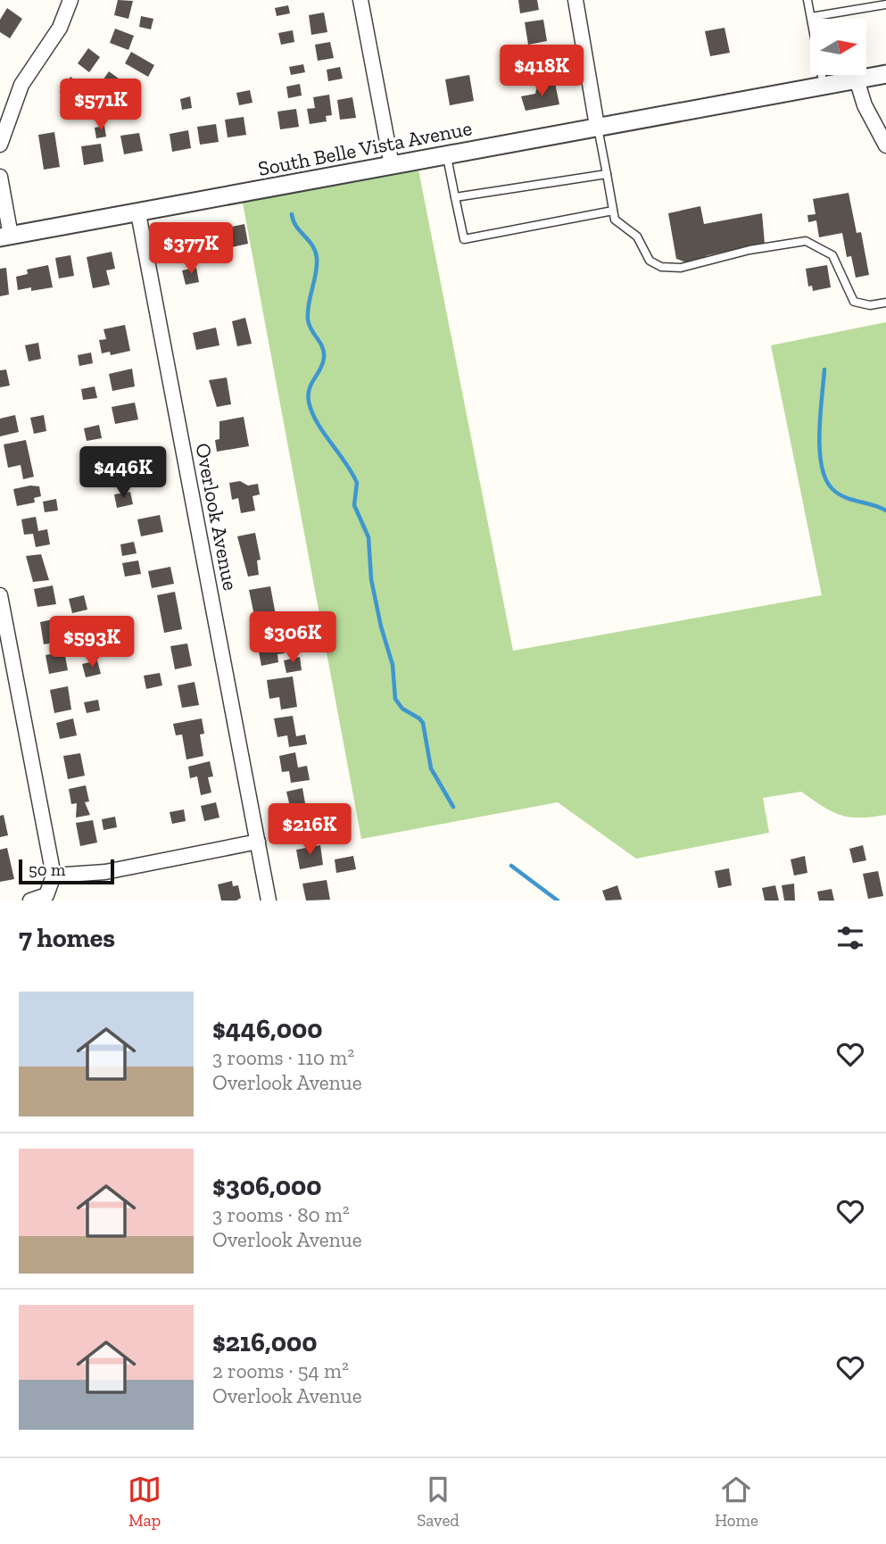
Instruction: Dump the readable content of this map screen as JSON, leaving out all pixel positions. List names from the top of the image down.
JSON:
{
  "streets": {
    "street": ["South Belle Vista Avenue", "Overlook Avenue"]
  },
  "crossings": [
    ["South Belle Vista Avenue", "Overlook Avenue"]
  ],
  "scale_bar": "50 m",
  "north": "right",
  "page": {
    "price": [
      "$418K",
      "$571K",
      "$377K",
      "$446K",
      "$306K",
      "$593K",
      "$216K"
    ],
    "scale": "50 m",
    "heading": "7 homes",
    "list": [
      {
        "name": "$446,000",
        "note": "3 rooms · 110 m² · Overlook Avenue"
      },
      {
        "name": "$306,000",
        "note": "3 rooms · 80 m² · Overlook Avenue"
      },
      {
        "name": "$216,000",
        "note": "2 rooms · 54 m² · Overlook Avenue"
      }
    ],
    "tabs": ["Map", "Saved", "Home"]
  }
}
